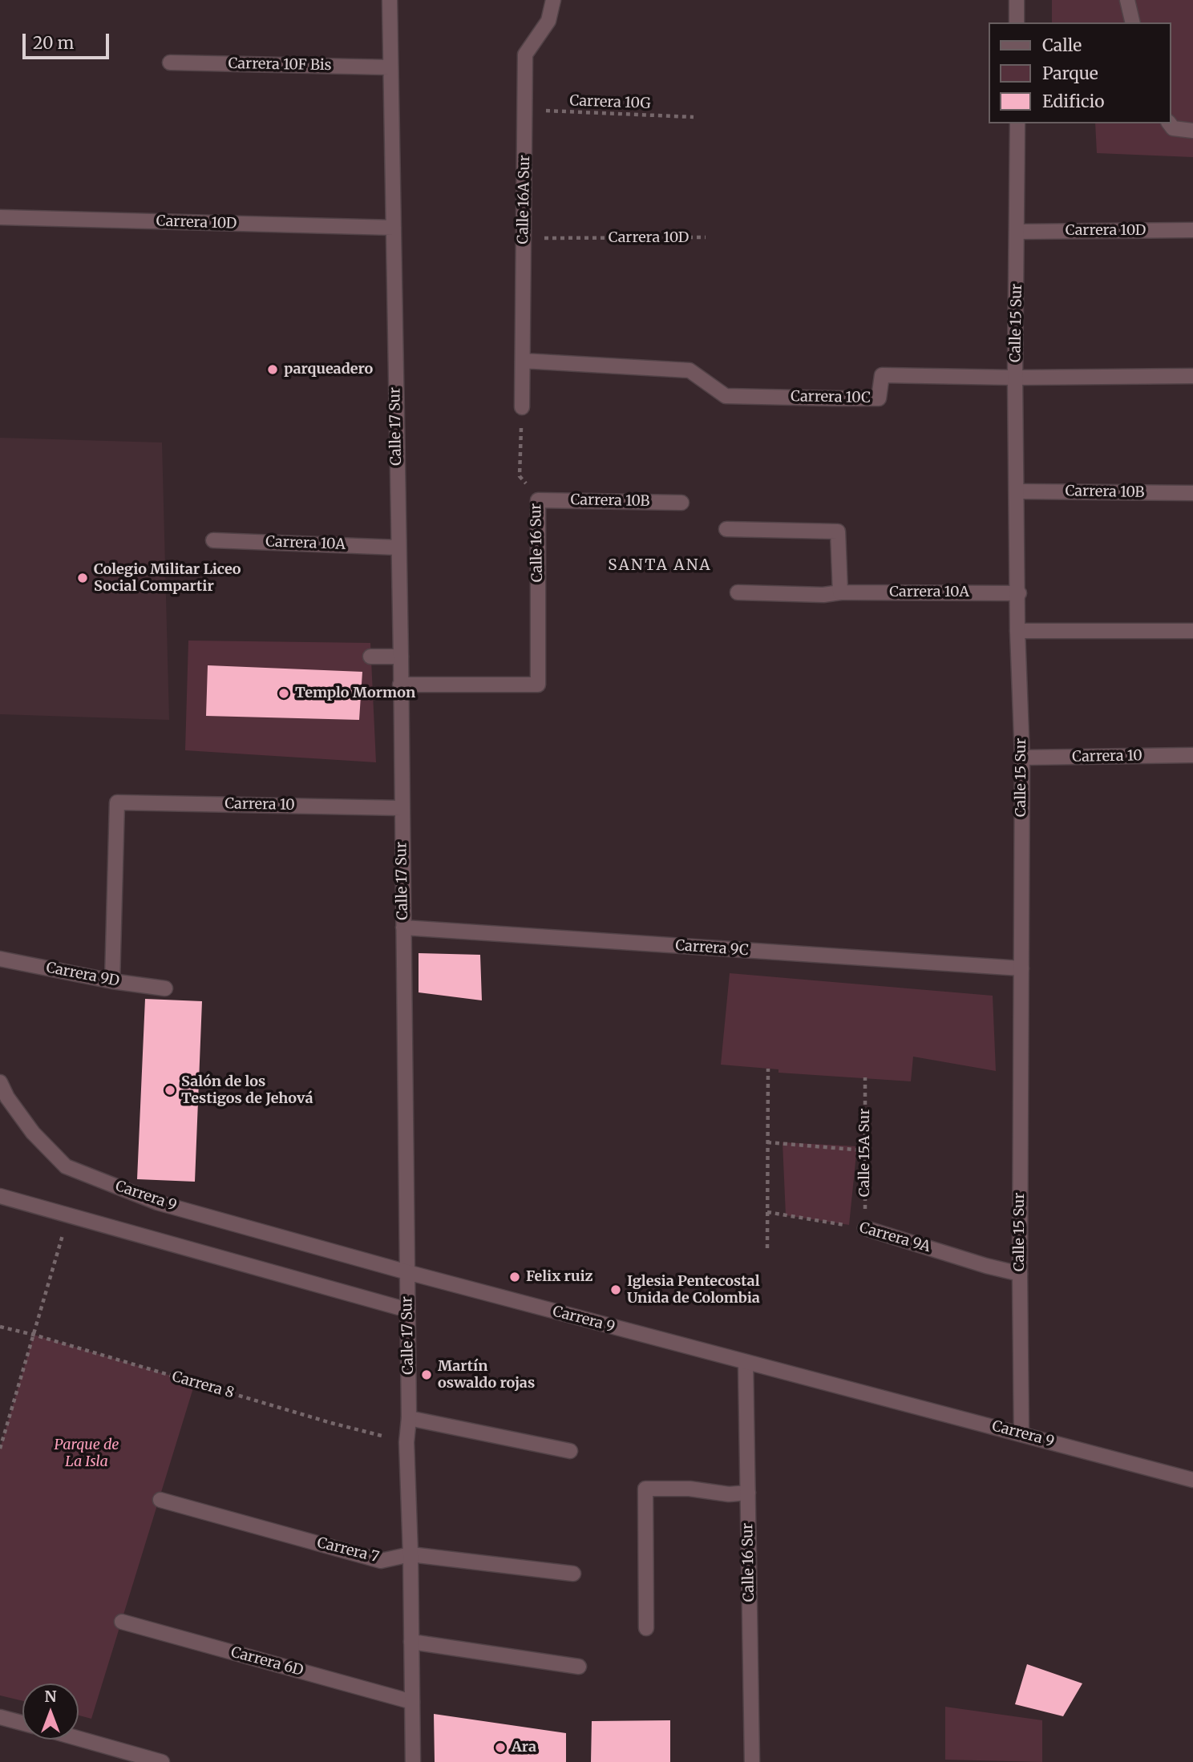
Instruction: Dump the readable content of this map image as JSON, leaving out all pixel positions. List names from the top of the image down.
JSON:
{
  "streets": {
    "street": [
      "Carrera 10F Bis",
      "Calle 16A Sur",
      "Carrera 10D",
      "Calle 15 Sur",
      "Carrera 10C",
      "Calle 17 Sur",
      "Carrera 10B",
      "Calle 16 Sur",
      "Carrera 10A",
      "Carrera 10",
      "Carrera 9C",
      "Carrera 9D",
      "Carrera 9",
      "Carrera 9A",
      "Carrera 7",
      "Carrera 6D"
    ],
    "path": ["Carrera 10G", "Calle 15A Sur", "Carrera 8"]
  },
  "crossings": [
    ["Carrera 10F Bis", "Calle 17 Sur"],
    ["Carrera 10G", "Calle 16A Sur"],
    ["Calle 16A Sur", "Carrera 10D"],
    ["Calle 16A Sur", "Carrera 10C"],
    ["Calle 16A Sur", "Calle 16 Sur"],
    ["Carrera 10D", "Calle 15 Sur"],
    ["Carrera 10D", "Calle 17 Sur"],
    ["Calle 15 Sur", "Carrera 10C"],
    ["Calle 15 Sur", "Carrera 10B"],
    ["Calle 15 Sur", "Carrera 10A"],
    ["Calle 15 Sur", "Carrera 10"],
    ["Calle 15 Sur", "Carrera 9C"],
    ["Calle 15 Sur", "Carrera 9"],
    ["Calle 15 Sur", "Carrera 9A"],
    ["Calle 17 Sur", "Calle 16 Sur"],
    ["Calle 17 Sur", "Carrera 10A"],
    ["Calle 17 Sur", "Carrera 10"],
    ["Calle 17 Sur", "Carrera 9C"],
    ["Calle 17 Sur", "Carrera 9"],
    ["Calle 17 Sur", "Carrera 8"],
    ["Calle 17 Sur", "Carrera 7"],
    ["Calle 17 Sur", "Carrera 6D"],
    ["Carrera 10B", "Calle 16 Sur"],
    ["Calle 16 Sur", "Carrera 9"],
    ["Carrera 10", "Carrera 9D"],
    ["Calle 15A Sur", "Carrera 9A"]
  ],
  "districts": ["SANTA ANA"],
  "parks": ["Parque de La Isla"],
  "places": [
    "parqueadero",
    "Colegio Militar Liceo Social Compartir",
    "Templo Mormon",
    "Salón de los Testigos de Jehová",
    "Felix ruiz",
    "Iglesia Pentecostal Unida de Colombia",
    "Martín oswaldo rojas",
    "Ara"
  ],
  "legend": ["Calle", "Parque", "Edificio"],
  "scale_bar": "20 m",
  "north": "top"
}
